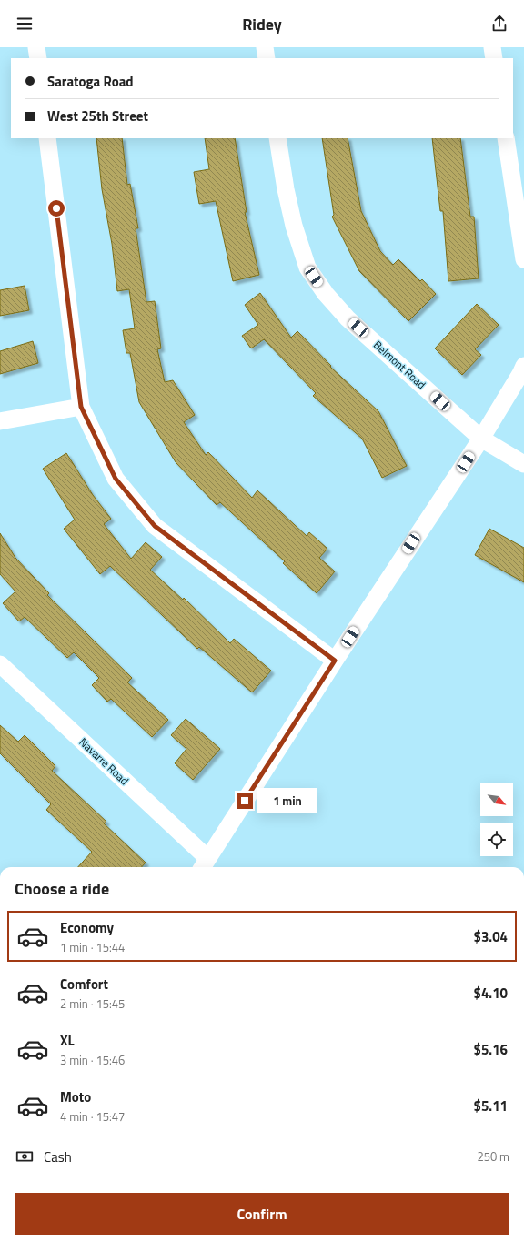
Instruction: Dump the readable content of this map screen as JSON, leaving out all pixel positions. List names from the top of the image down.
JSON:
{
  "streets": {
    "street": ["Belmont Road", "Navarre Road"]
  },
  "north": "bottom right",
  "page": {
    "header": "Ridey",
    "banner": ["Saratoga Road", "West 25th Street"],
    "bubble": "1 min",
    "heading": "Choose a ride",
    "list": [
      {
        "name": "Economy",
        "note": "1 min · 15:44",
        "value": "$3.04"
      },
      {
        "name": "Comfort",
        "note": "2 min · 15:45",
        "value": "$4.10"
      },
      {
        "name": "XL",
        "note": "3 min · 15:46",
        "value": "$5.16"
      },
      {
        "name": "Moto",
        "note": "4 min · 15:47",
        "value": "$5.11"
      }
    ],
    "pay": ["Cash", "250 m"],
    "buttons": "Confirm"
  }
}
